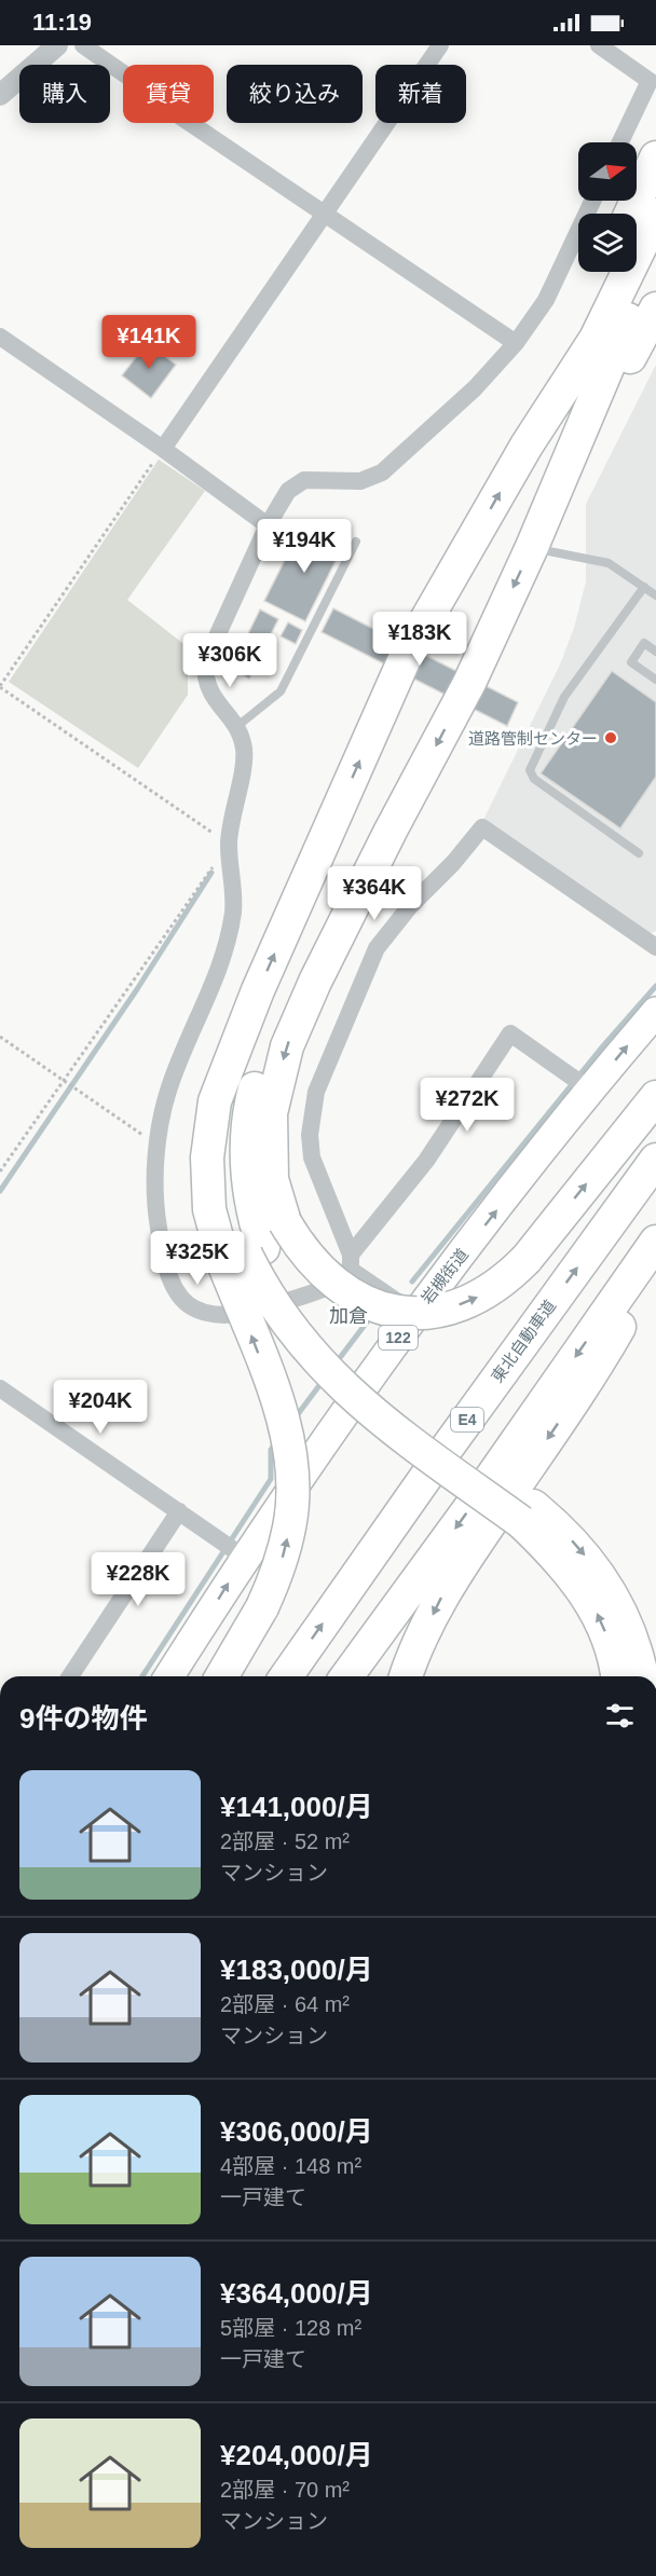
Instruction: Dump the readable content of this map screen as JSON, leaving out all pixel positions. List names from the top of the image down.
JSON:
{
  "streets": {
    "highway": [
      "岩槻街道",
      "122",
      "東北自動車道",
      "E4"
    ]
  },
  "districts": ["加倉"],
  "places": ["道路管制センター"],
  "north": "right",
  "page": {
    "status": "11:19",
    "chip": [
      "購入",
      "賃貸",
      "絞り込み",
      "新着"
    ],
    "price": [
      "¥141K",
      "¥194K",
      "¥183K",
      "¥306K",
      "¥364K",
      "¥272K",
      "¥325K",
      "¥204K",
      "¥228K"
    ],
    "heading": "9件の物件",
    "list": [
      {
        "name": "¥141,000/月",
        "note": "2部屋 · 52 m² · マンション"
      },
      {
        "name": "¥183,000/月",
        "note": "2部屋 · 64 m² · マンション"
      },
      {
        "name": "¥306,000/月",
        "note": "4部屋 · 148 m² · 一戸建て"
      },
      {
        "name": "¥364,000/月",
        "note": "5部屋 · 128 m² · 一戸建て"
      },
      {
        "name": "¥204,000/月",
        "note": "2部屋 · 70 m² · マンション"
      }
    ]
  }
}
